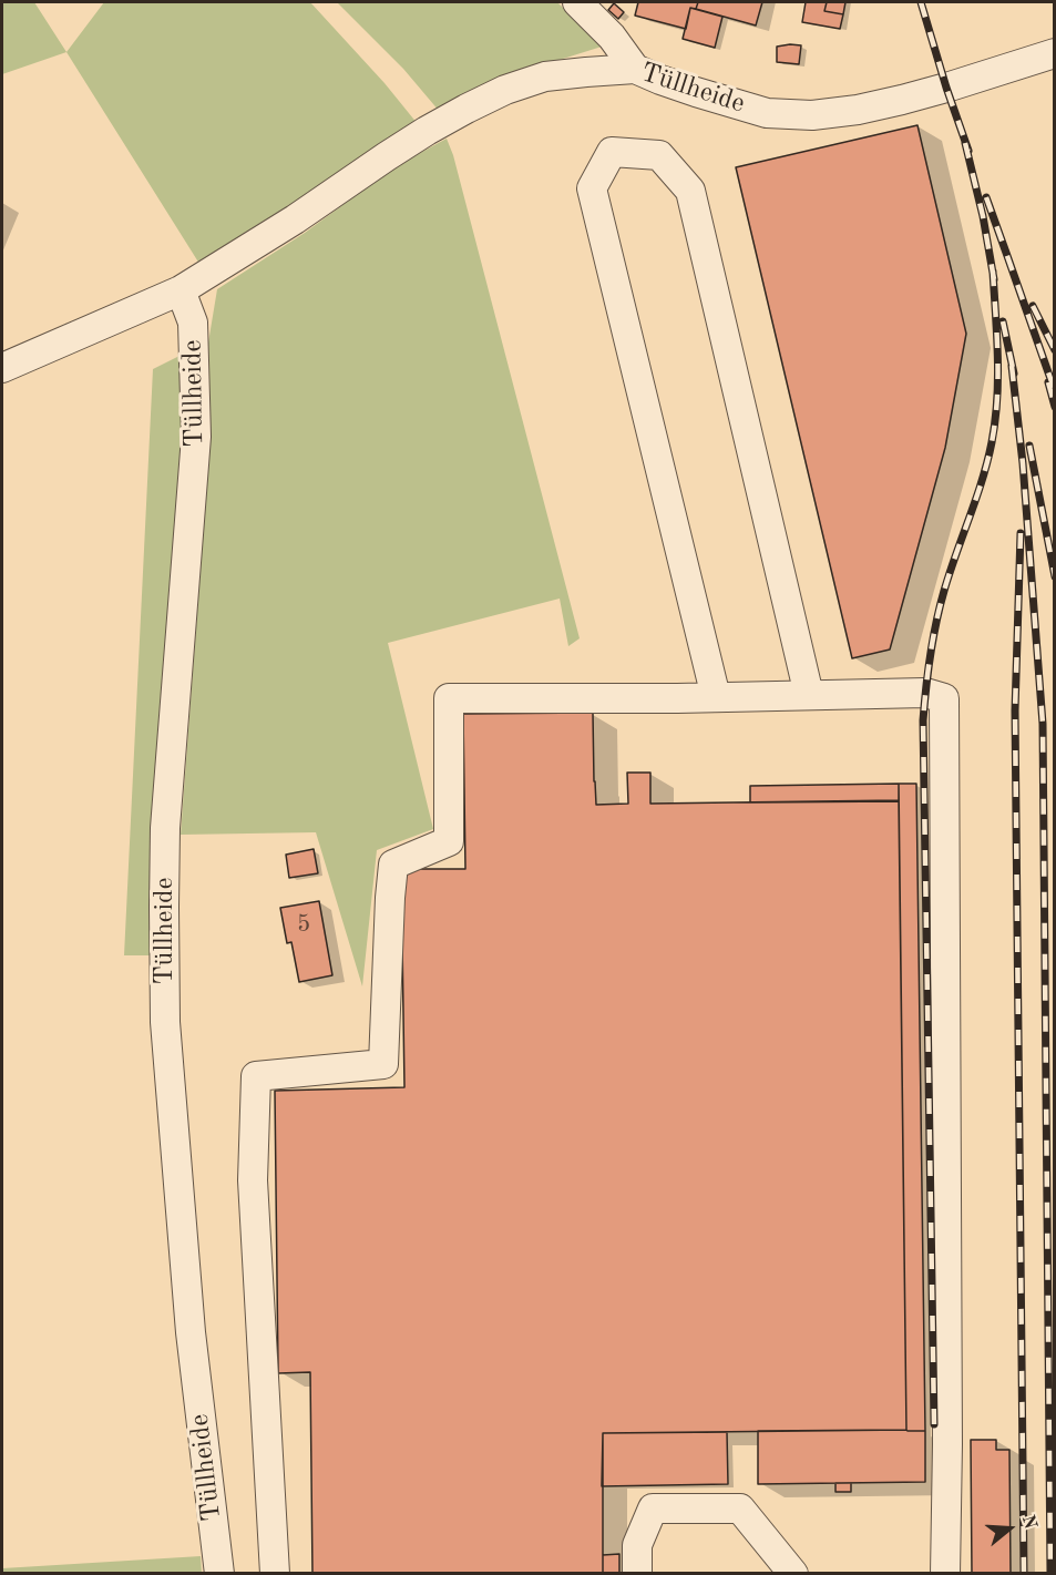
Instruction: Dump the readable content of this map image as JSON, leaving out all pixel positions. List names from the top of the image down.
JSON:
{
  "streets": {
    "street": ["Tüllheide"]
  },
  "house_numbers": ["5"],
  "north": "right"
}
